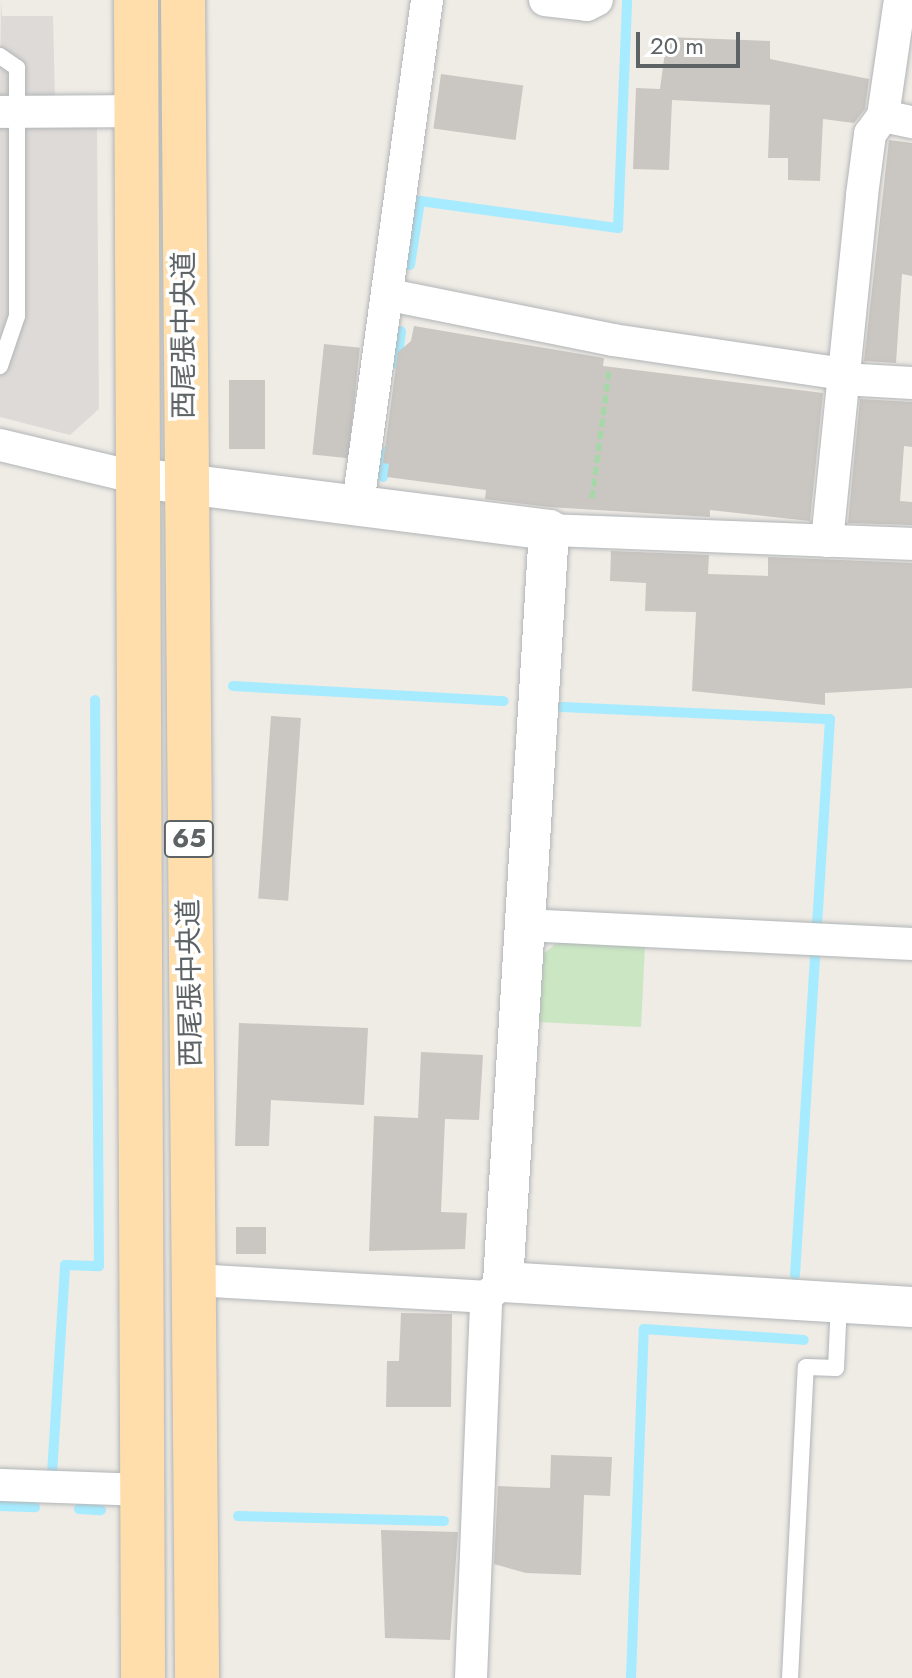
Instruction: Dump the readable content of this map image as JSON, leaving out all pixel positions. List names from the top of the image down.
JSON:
{
  "streets": {
    "main road": ["西尾張中央道", "65"]
  },
  "scale_bar": "20 m"
}
